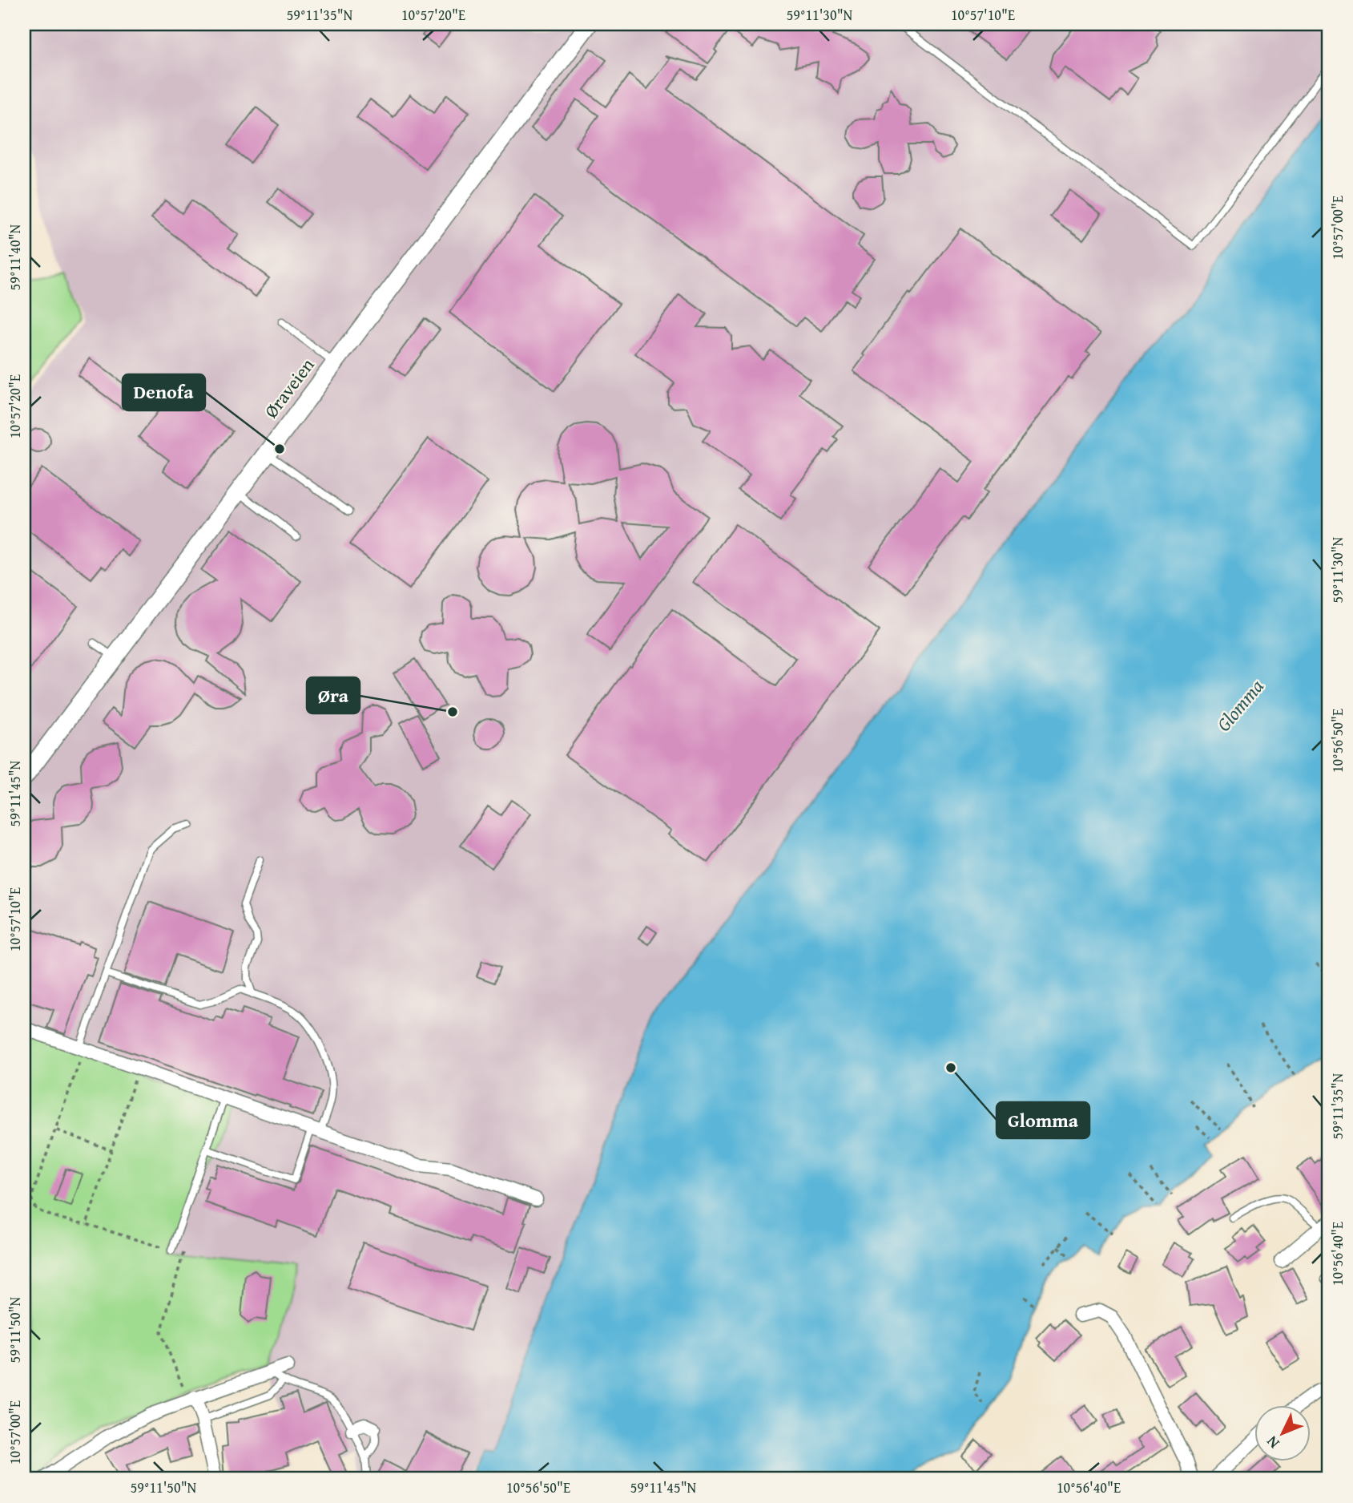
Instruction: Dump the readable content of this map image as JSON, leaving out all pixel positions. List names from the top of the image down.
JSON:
{
  "streets": {
    "street": ["Øraveien"]
  },
  "water": ["Glomma"],
  "places": ["Denofa", "Øra", "Glomma"],
  "north": "bottom left",
  "coordinates": [
    "59°11'35\"N",
    "10°57'20\"E",
    "59°11'30\"N",
    "10°57'10\"E",
    "10°57'00\"E",
    "59°11'40\"N",
    "10°56'50\"E",
    "59°11'45\"N",
    "10°56'40\"E",
    "59°11'50\"N"
  ]
}
